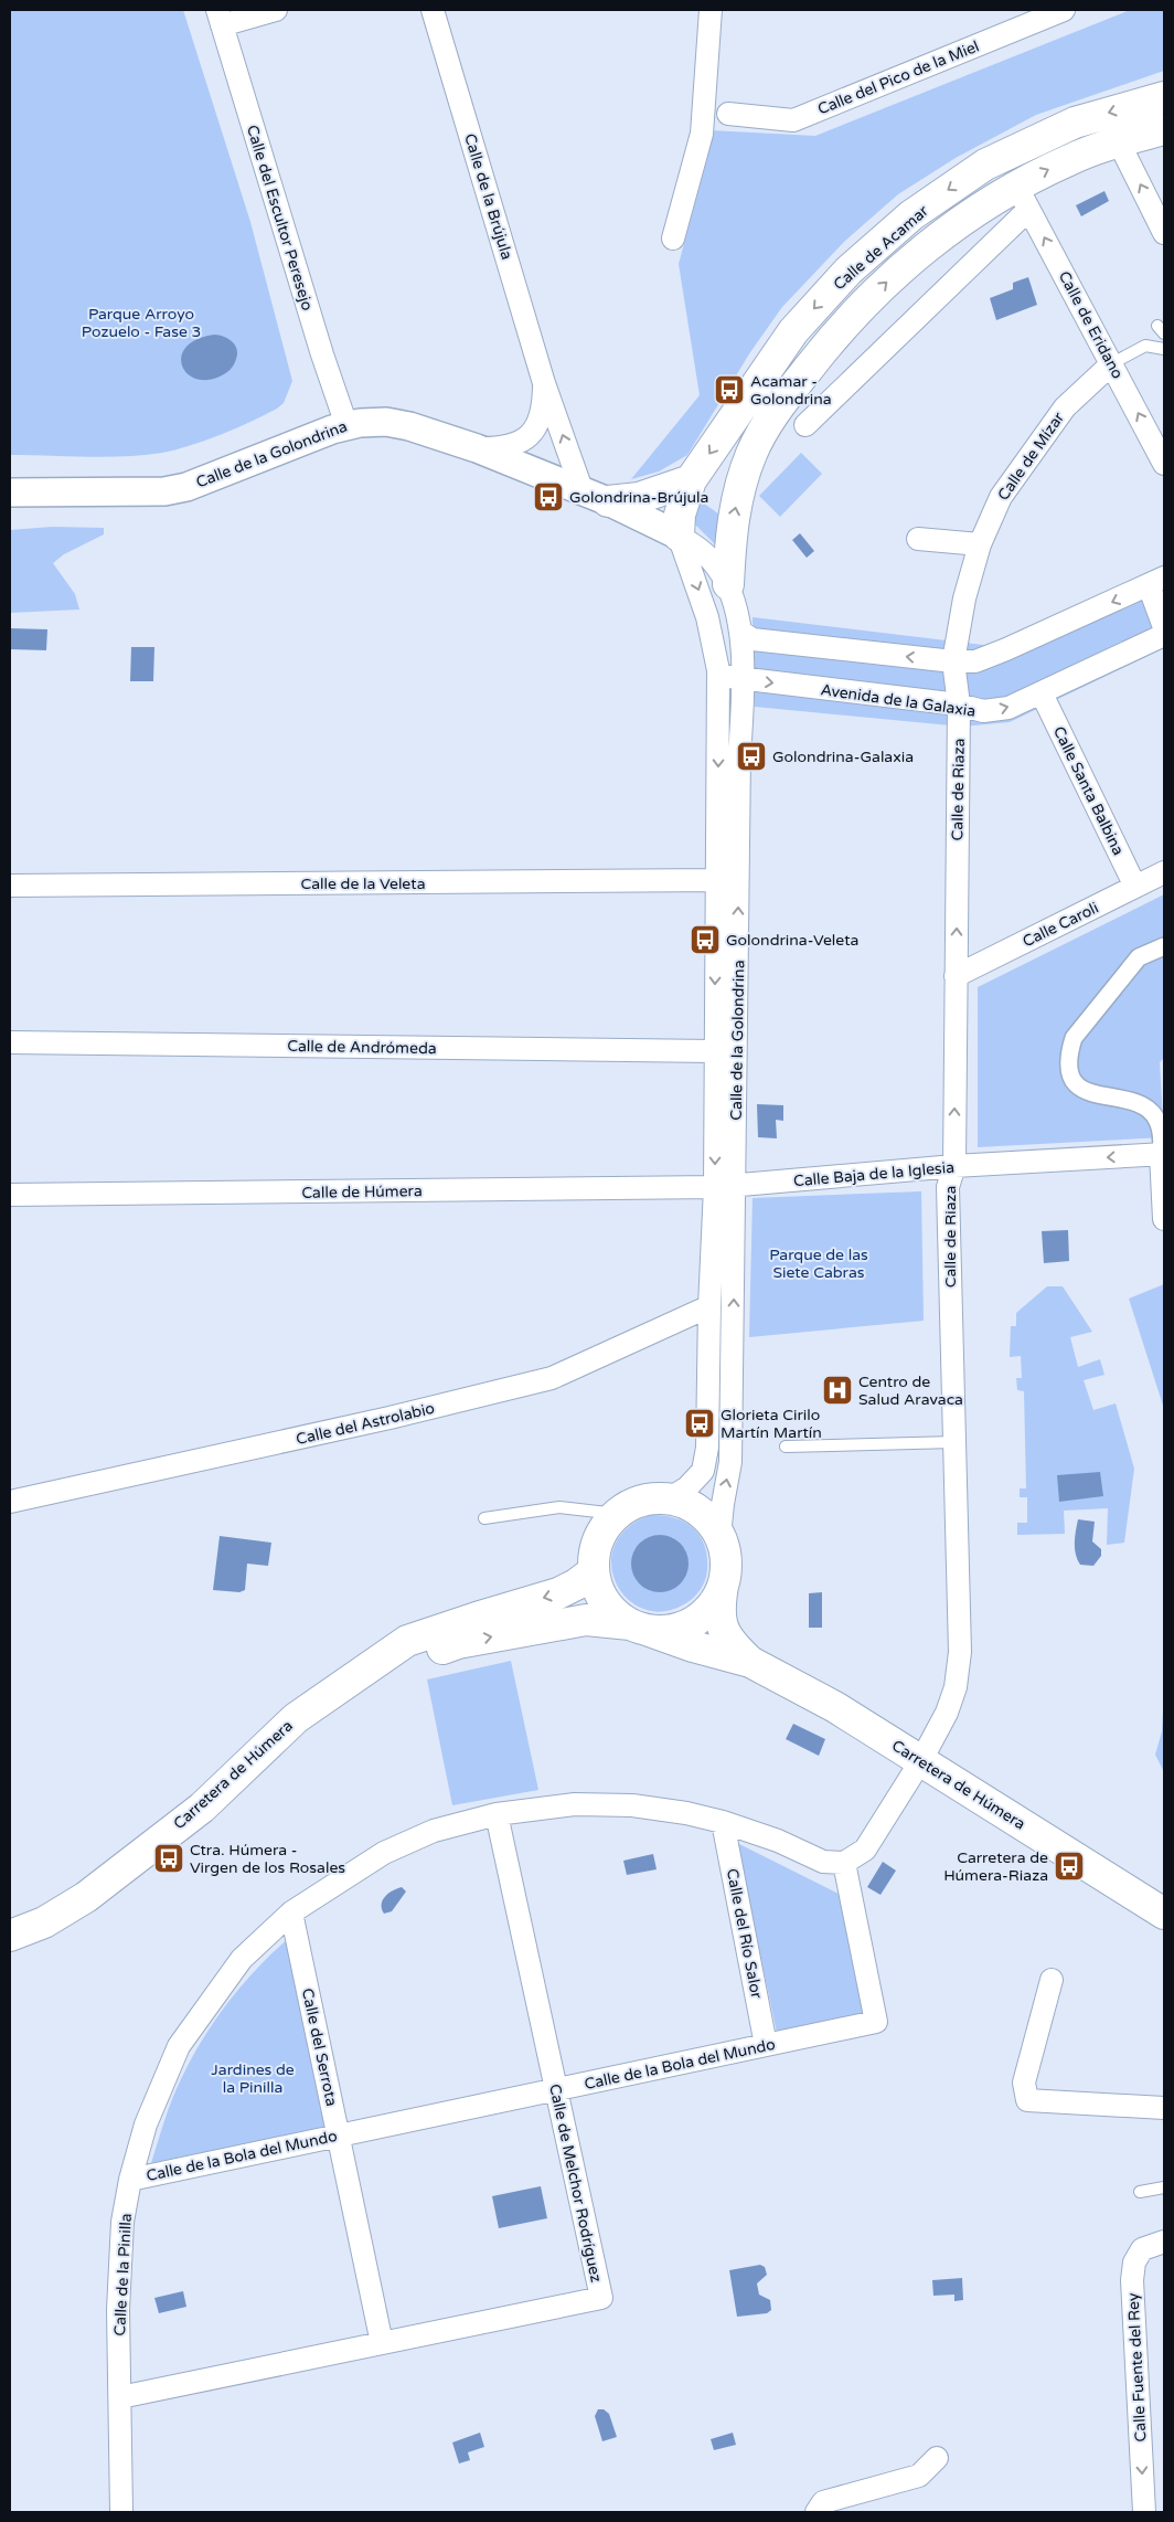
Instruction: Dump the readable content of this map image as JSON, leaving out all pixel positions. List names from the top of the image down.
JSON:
{
  "streets": {
    "main road": ["Calle de Acamar", "Carretera de Húmera"],
    "street": [
      "Calle del Pico de la Miel",
      "Calle de la Brújula",
      "Calle del Escultor Peresejo",
      "Calle de Eridano",
      "Calle de la Golondrina",
      "Calle de Mízar",
      "Avenida de la Galaxia",
      "Calle de Riaza",
      "Calle Santa Balbina",
      "Calle de la Veleta",
      "Calle Caroli",
      "Calle de Andrómeda",
      "Calle Baja de la Iglesia",
      "Calle de Húmera",
      "Calle del Astrolabio",
      "Calle del Río Salor",
      "Calle del Serrota",
      "Calle de la Bola del Mundo",
      "Calle de Melchor Rodríguez",
      "Calle de la Pinilla",
      "Calle Fuente del Rey"
    ]
  },
  "crossings": [
    ["Calle de la Brújula", "Calle de la Golondrina"],
    ["Calle del Escultor Peresejo", "Calle de la Golondrina"],
    ["Calle de Acamar", "Calle de Eridano"],
    ["Calle de Acamar", "Calle de la Golondrina"],
    ["Calle de Eridano", "Calle de Mízar"],
    ["Calle de la Golondrina", "Avenida de la Galaxia"],
    ["Calle de la Golondrina", "Calle de la Veleta"],
    ["Calle de la Golondrina", "Calle de Andrómeda"],
    ["Calle de la Golondrina", "Calle Baja de la Iglesia"],
    ["Calle de la Golondrina", "Calle de Húmera"],
    ["Calle de la Golondrina", "Calle del Astrolabio"],
    ["Calle de la Golondrina", "Carretera de Húmera"],
    ["Calle de Mízar", "Calle de Riaza"],
    ["Avenida de la Galaxia", "Calle de Riaza"],
    ["Avenida de la Galaxia", "Calle Santa Balbina"],
    ["Calle de Riaza", "Calle Caroli"],
    ["Calle de Riaza", "Calle Baja de la Iglesia"],
    ["Calle de Riaza", "Carretera de Húmera"],
    ["Calle Santa Balbina", "Calle Caroli"],
    ["Calle Baja de la Iglesia", "Calle de Húmera"],
    ["Calle del Río Salor", "Calle de la Bola del Mundo"],
    ["Calle del Río Salor", "Calle de la Pinilla"],
    ["Calle del Serrota", "Calle de la Bola del Mundo"],
    ["Calle del Serrota", "Calle de Melchor Rodríguez"],
    ["Calle del Serrota", "Calle de la Pinilla"],
    ["Calle de la Bola del Mundo", "Calle de Melchor Rodríguez"],
    ["Calle de la Bola del Mundo", "Calle de la Pinilla"],
    ["Calle de Melchor Rodríguez", "Calle de la Pinilla"]
  ],
  "one_way": ["Calle de Riaza", "Calle Baja de la Iglesia", "Calle Fuente del Rey"],
  "parks": ["Parque Arroyo Pozuelo - Fase 3", "Parque de las Siete Cabras", "Jardines de la Pinilla"],
  "places": {
    "bus stop": [
      "Acamar - Golondrina",
      "Golondrina-Brújula",
      "Golondrina-Galaxia",
      "Golondrina-Veleta",
      "Glorieta Cirilo Martín Martín",
      "Ctra. Húmera - Virgen de los Rosales",
      "Carretera de Húmera-Riaza"
    ],
    "hospital": ["Centro de Salud Aravaca"]
  }
}
